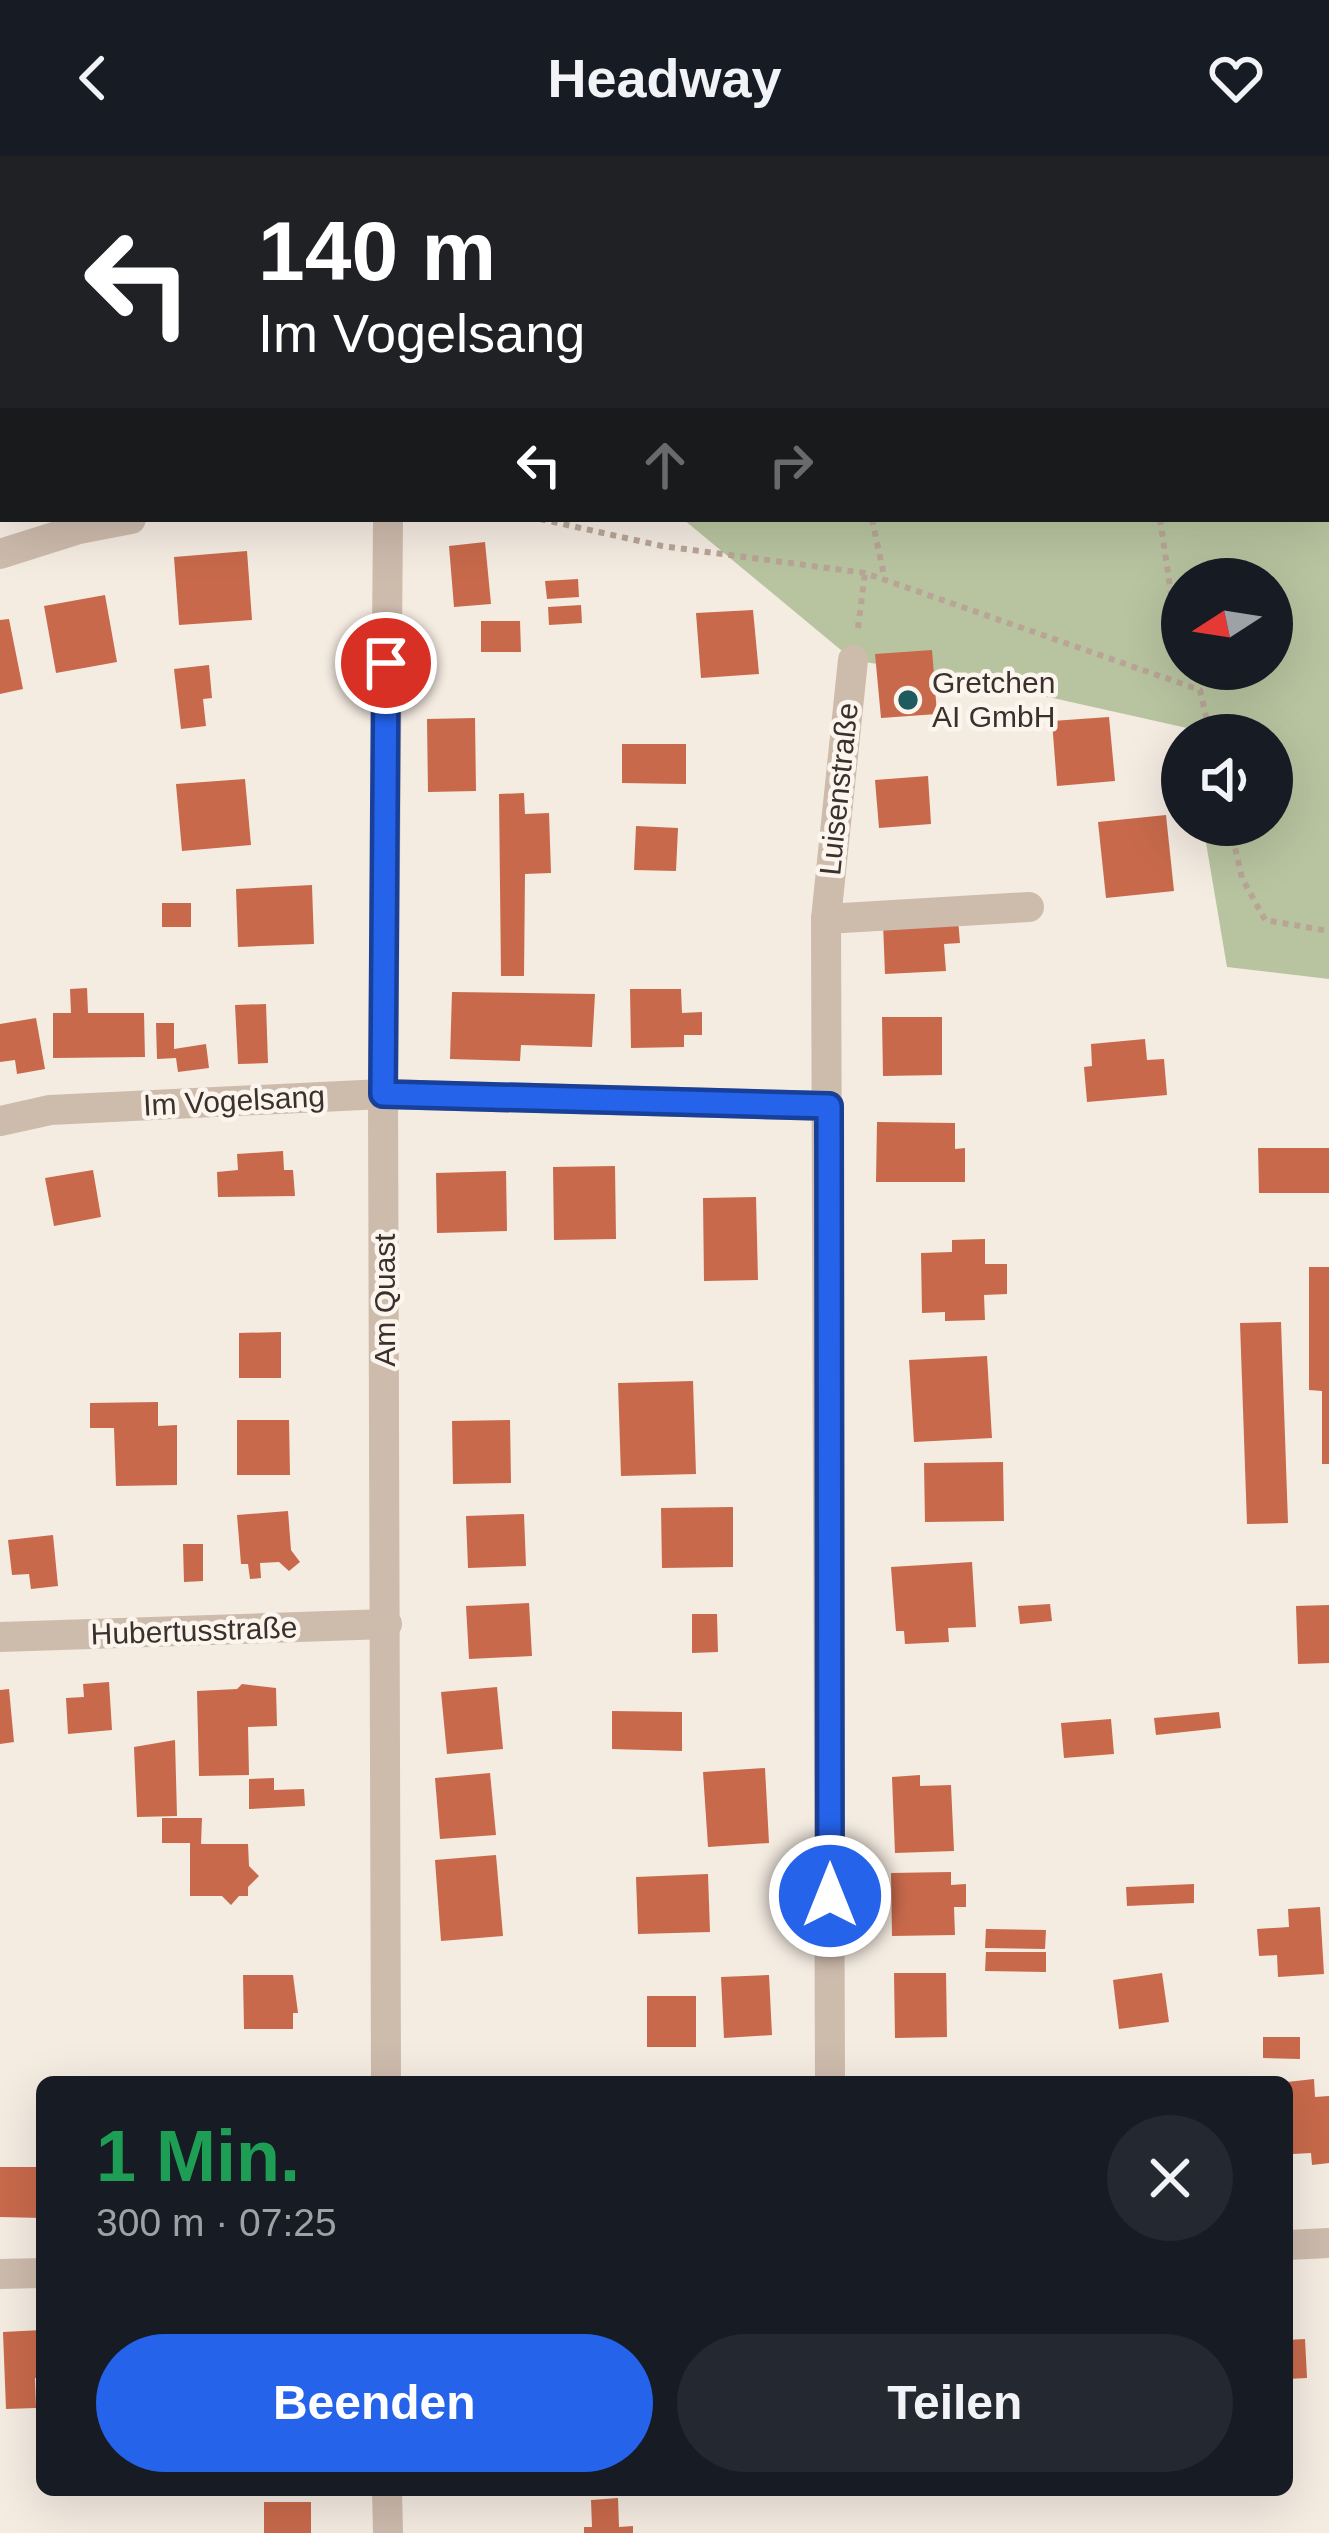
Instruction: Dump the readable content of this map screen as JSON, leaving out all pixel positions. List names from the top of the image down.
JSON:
{
  "streets": {
    "street": [
      "Luisenstraße",
      "Im Vogelsang",
      "Am Quast",
      "Hubertusstraße"
    ]
  },
  "crossings": [
    ["Luisenstraße", "Im Vogelsang"],
    ["Im Vogelsang", "Am Quast"],
    ["Am Quast", "Hubertusstraße"]
  ],
  "places": ["Gretchen AI GmbH"],
  "north": "left",
  "page": {
    "header": "Headway",
    "turn": ["140 m", "Im Vogelsang"],
    "heading": ["1 Min.", "300 m · 07:25"],
    "buttons": ["Beenden", "Teilen"]
  }
}
